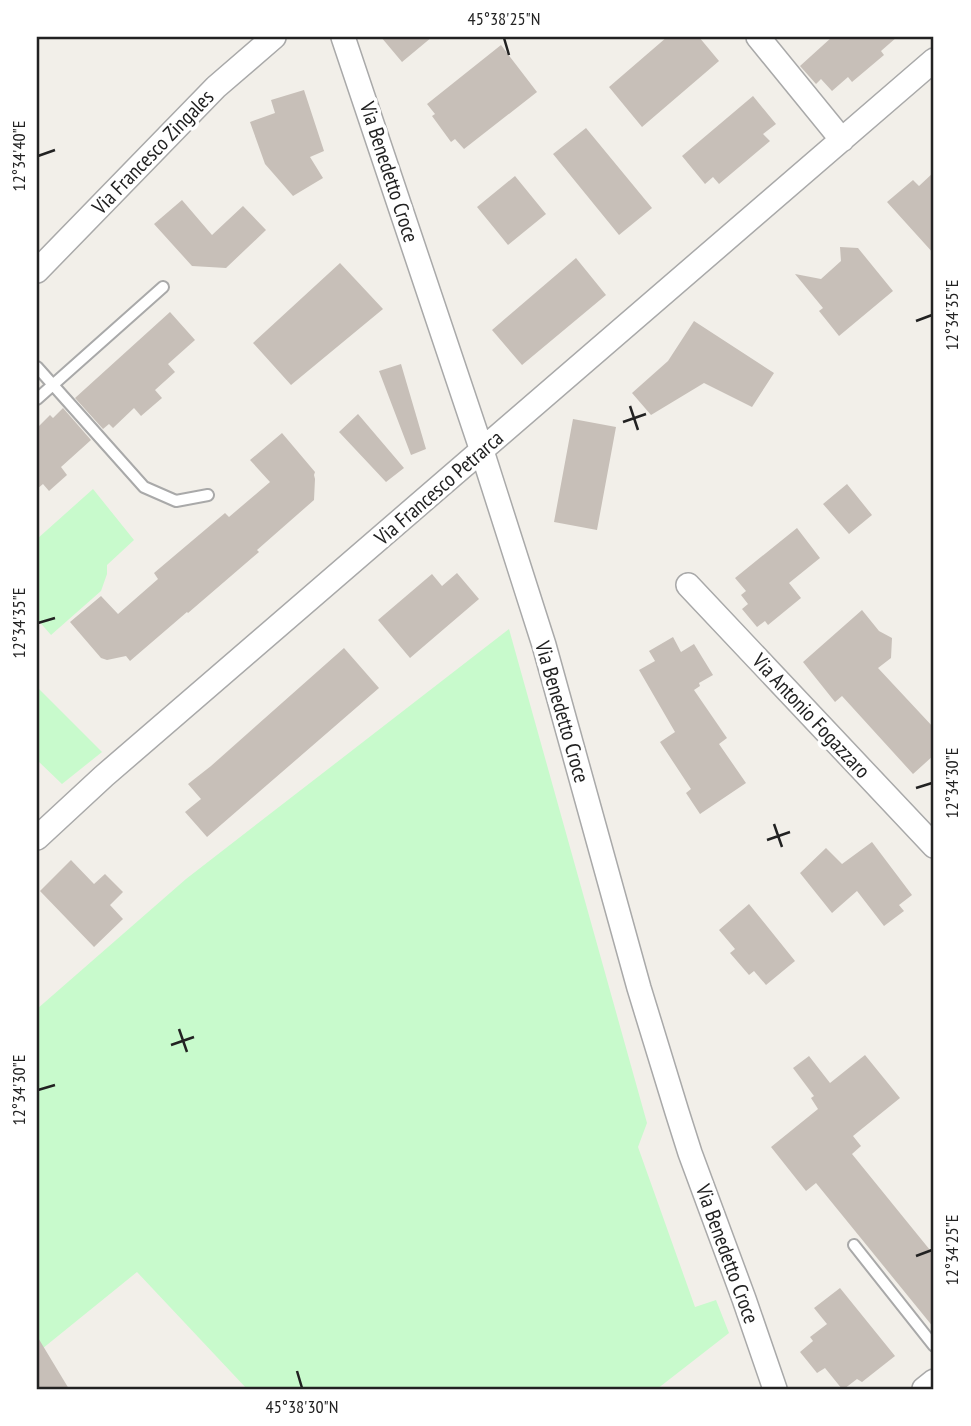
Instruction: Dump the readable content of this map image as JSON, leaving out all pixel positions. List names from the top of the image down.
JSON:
{
  "streets": {
    "street": [
      "Via Francesco Zingales",
      "Via Benedetto Croce",
      "Via Francesco Petrarca",
      "Via Antonio Fogazzaro"
    ]
  },
  "crossings": [
    ["Via Benedetto Croce", "Via Francesco Petrarca"]
  ],
  "coordinates": [
    "45°38'25\"N",
    "12°34'40\"E",
    "12°34'35\"E",
    "12°34'30\"E",
    "12°34'25\"E",
    "45°38'30\"N"
  ]
}
